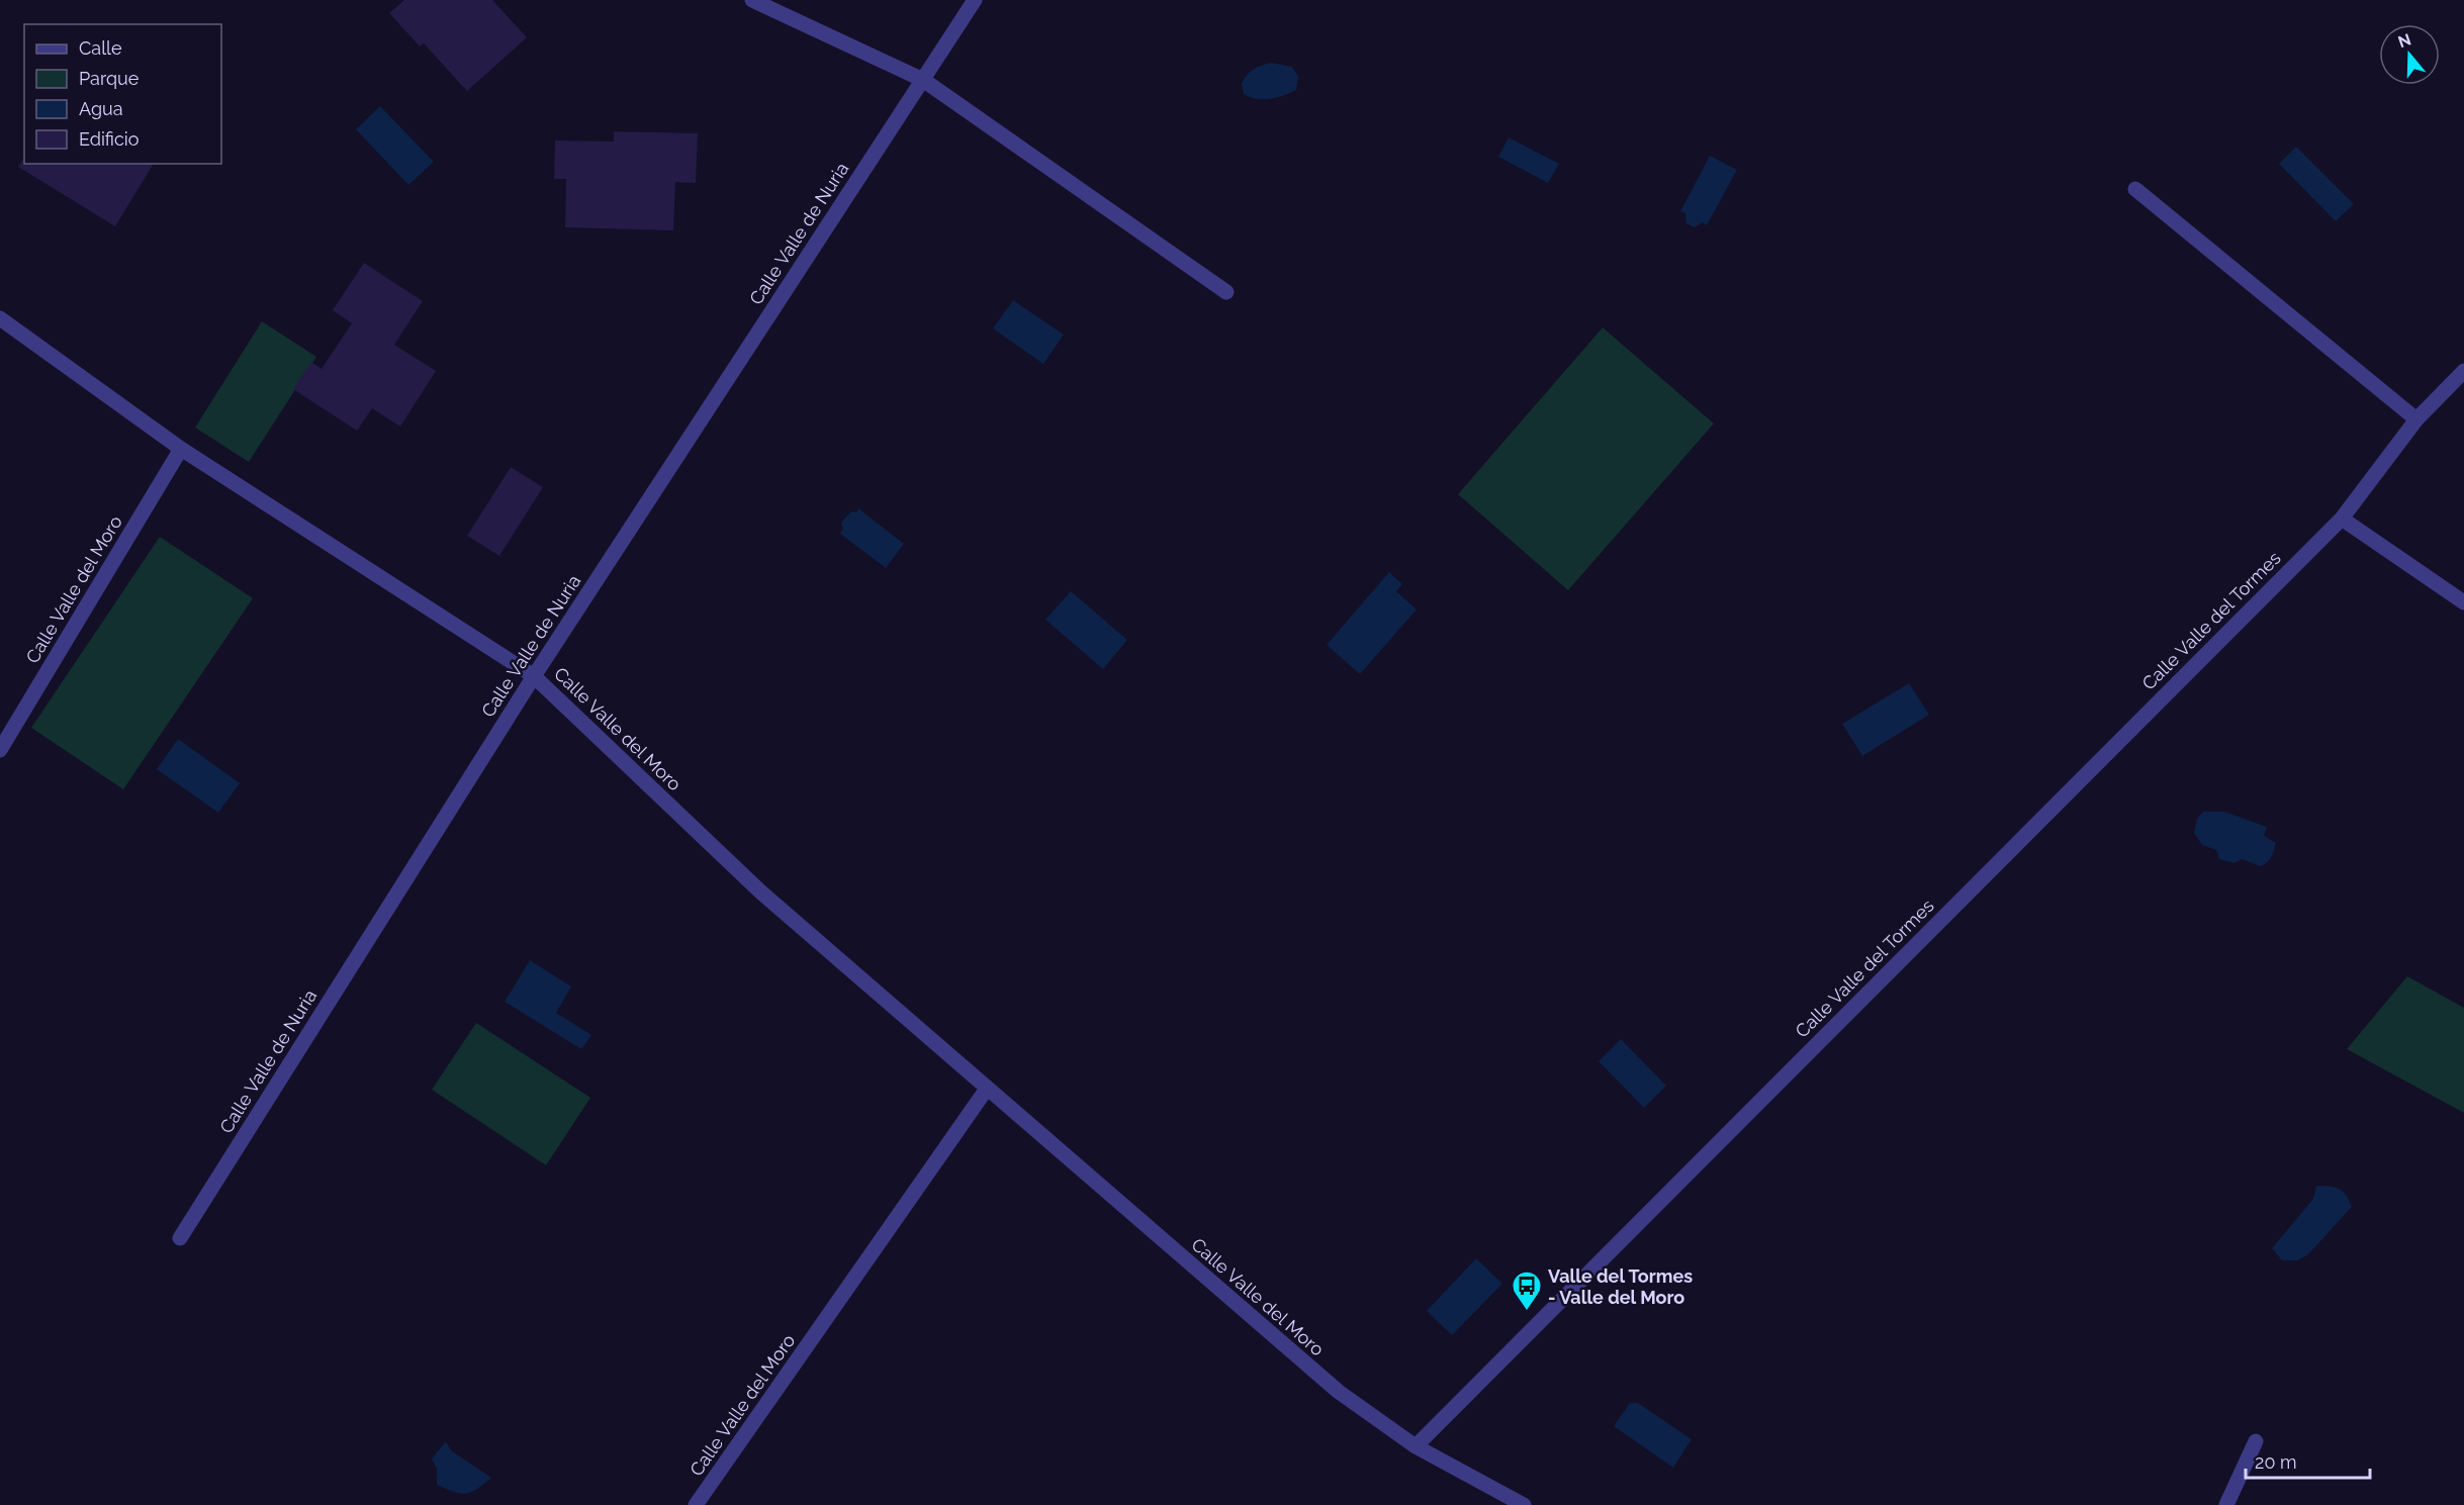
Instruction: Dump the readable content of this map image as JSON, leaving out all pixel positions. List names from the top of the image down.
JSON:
{
  "streets": {
    "street": ["Calle Valle de Nuria", "Calle Valle del Moro", "Calle Valle del Tormes"]
  },
  "crossings": [
    ["Calle Valle de Nuria", "Calle Valle del Moro"],
    ["Calle Valle del Moro", "Calle Valle del Tormes"]
  ],
  "places": {
    "bus stop": ["Valle del Tormes - Valle del Moro"]
  },
  "legend": [
    "Calle",
    "Parque",
    "Agua",
    "Edificio"
  ],
  "scale_bar": "20 m",
  "north": "top"
}
